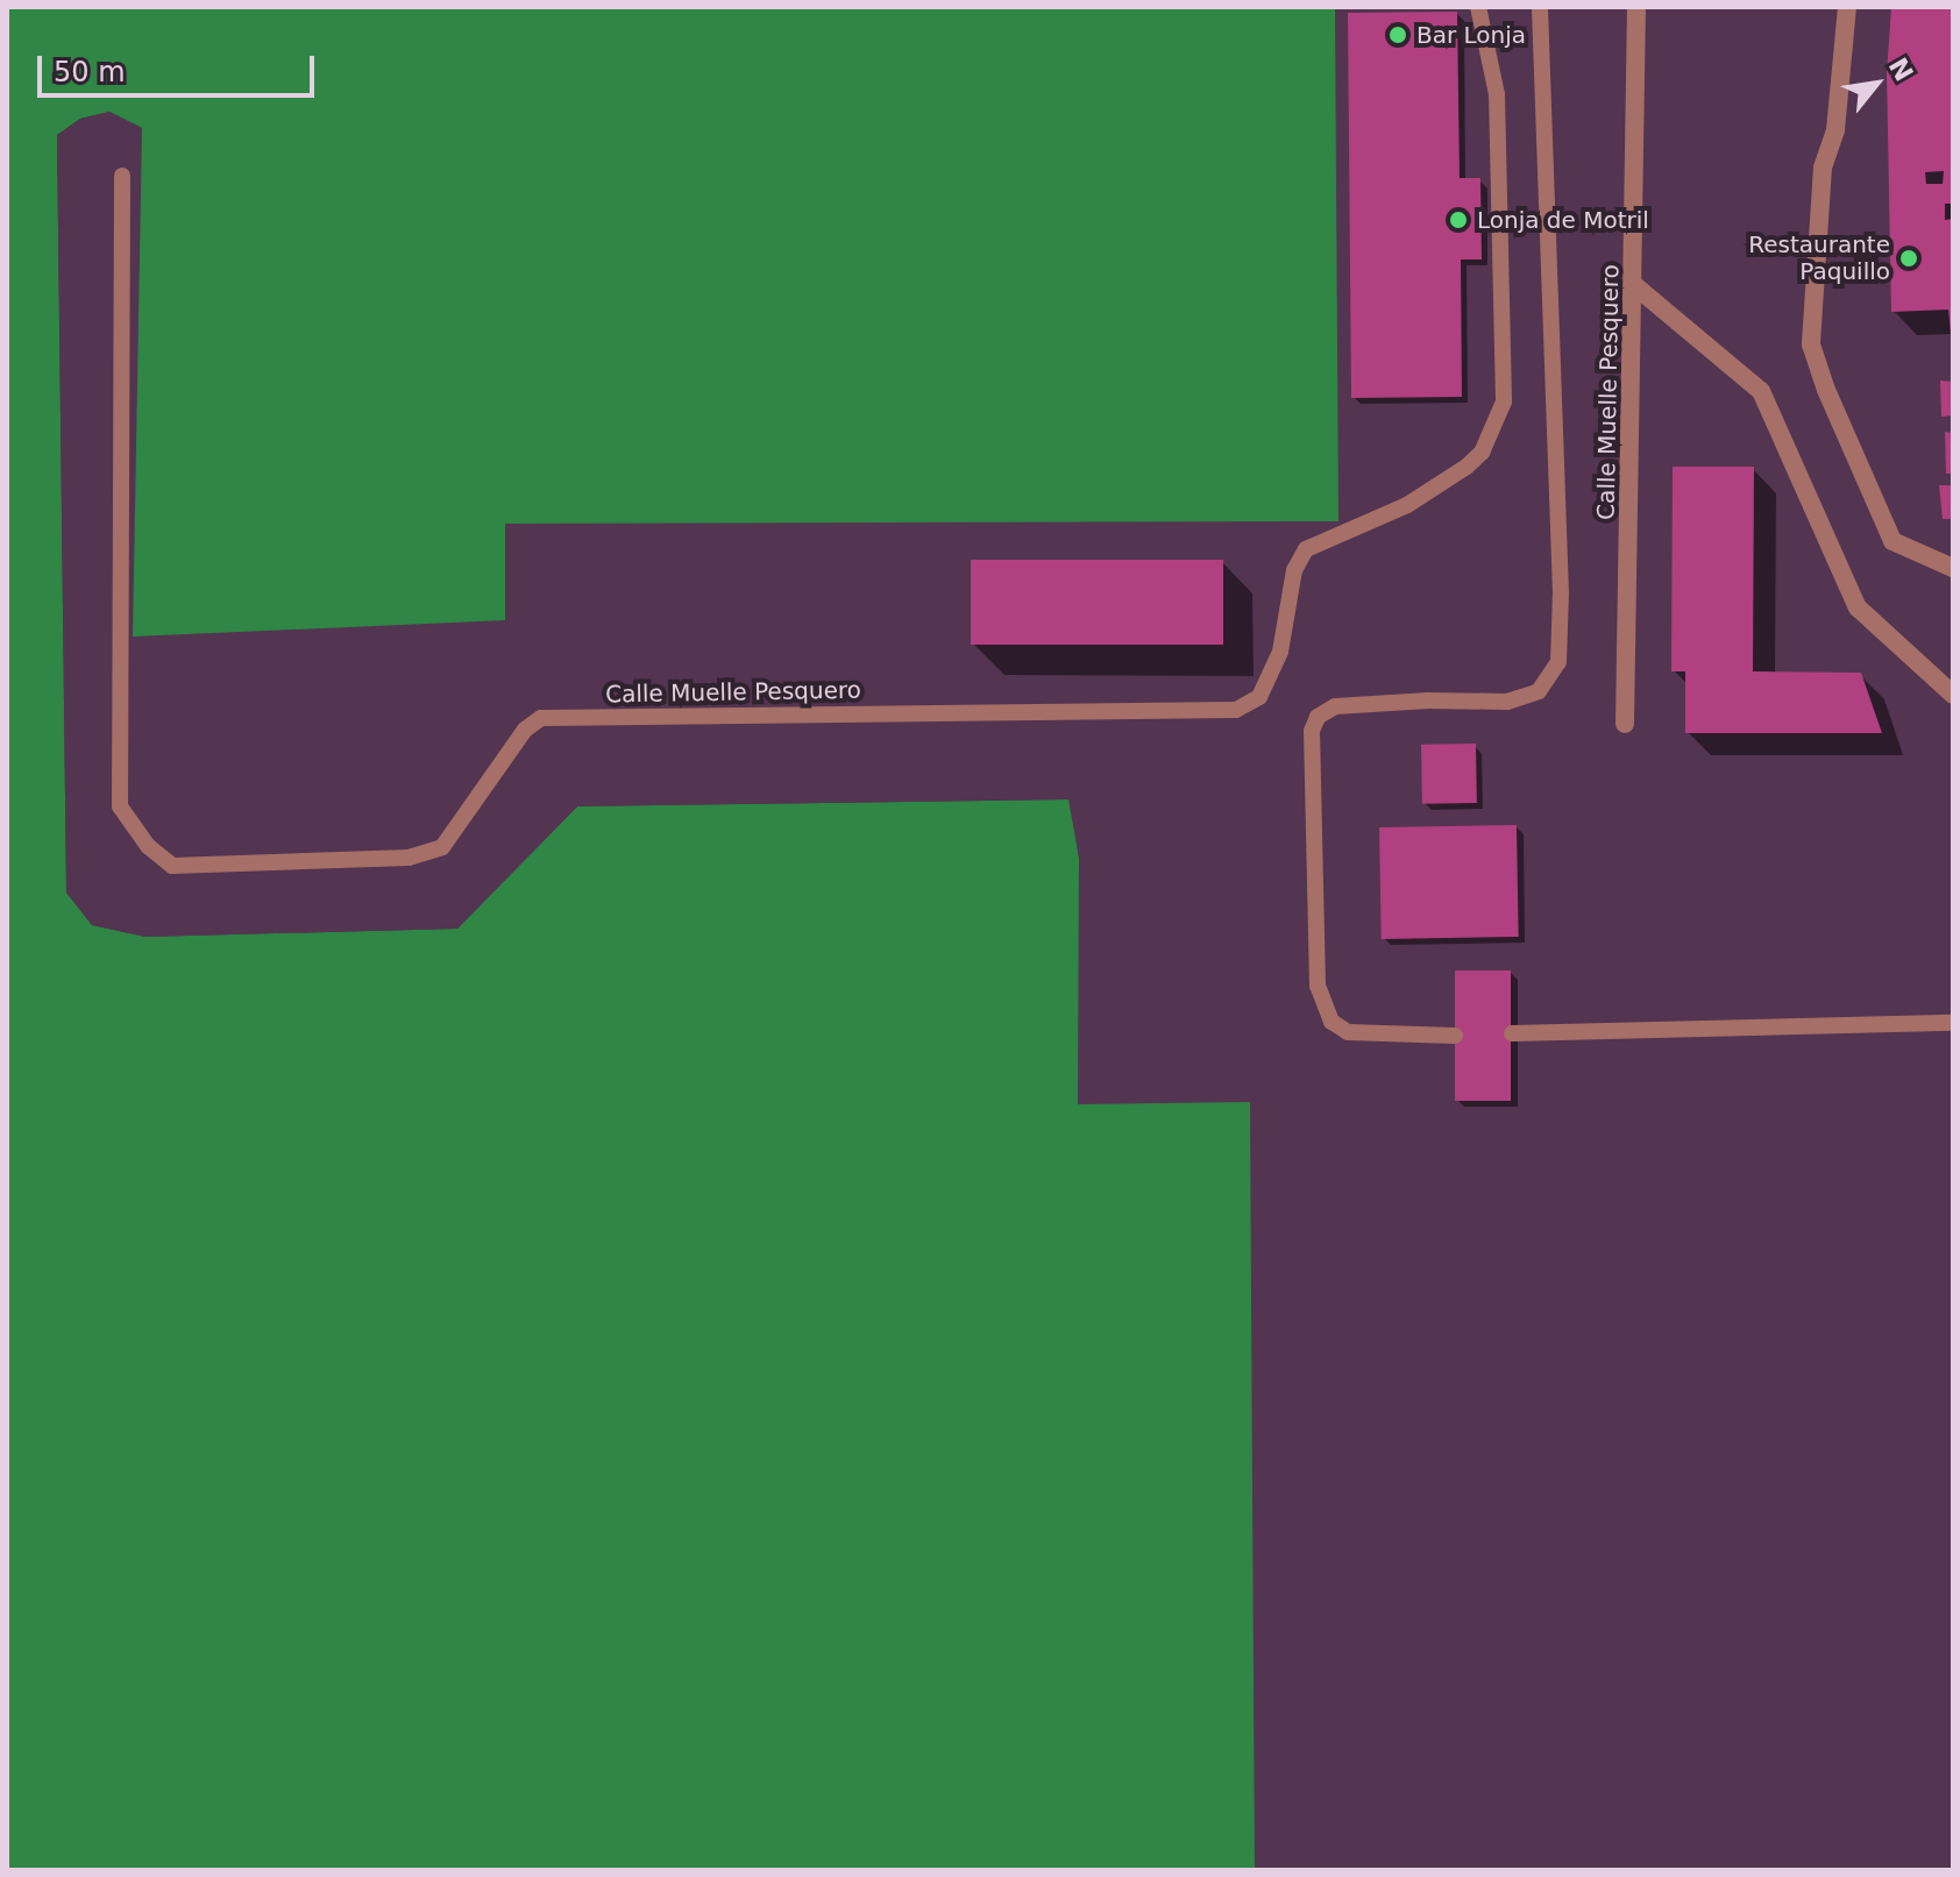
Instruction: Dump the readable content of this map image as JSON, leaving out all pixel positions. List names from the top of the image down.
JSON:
{
  "streets": {
    "street": ["Calle Muelle Pesquero"]
  },
  "places": ["Bar Lonja", "Lonja de Motril", "Restaurante Paquillo"],
  "scale_bar": "50 m",
  "north": "top right"
}
